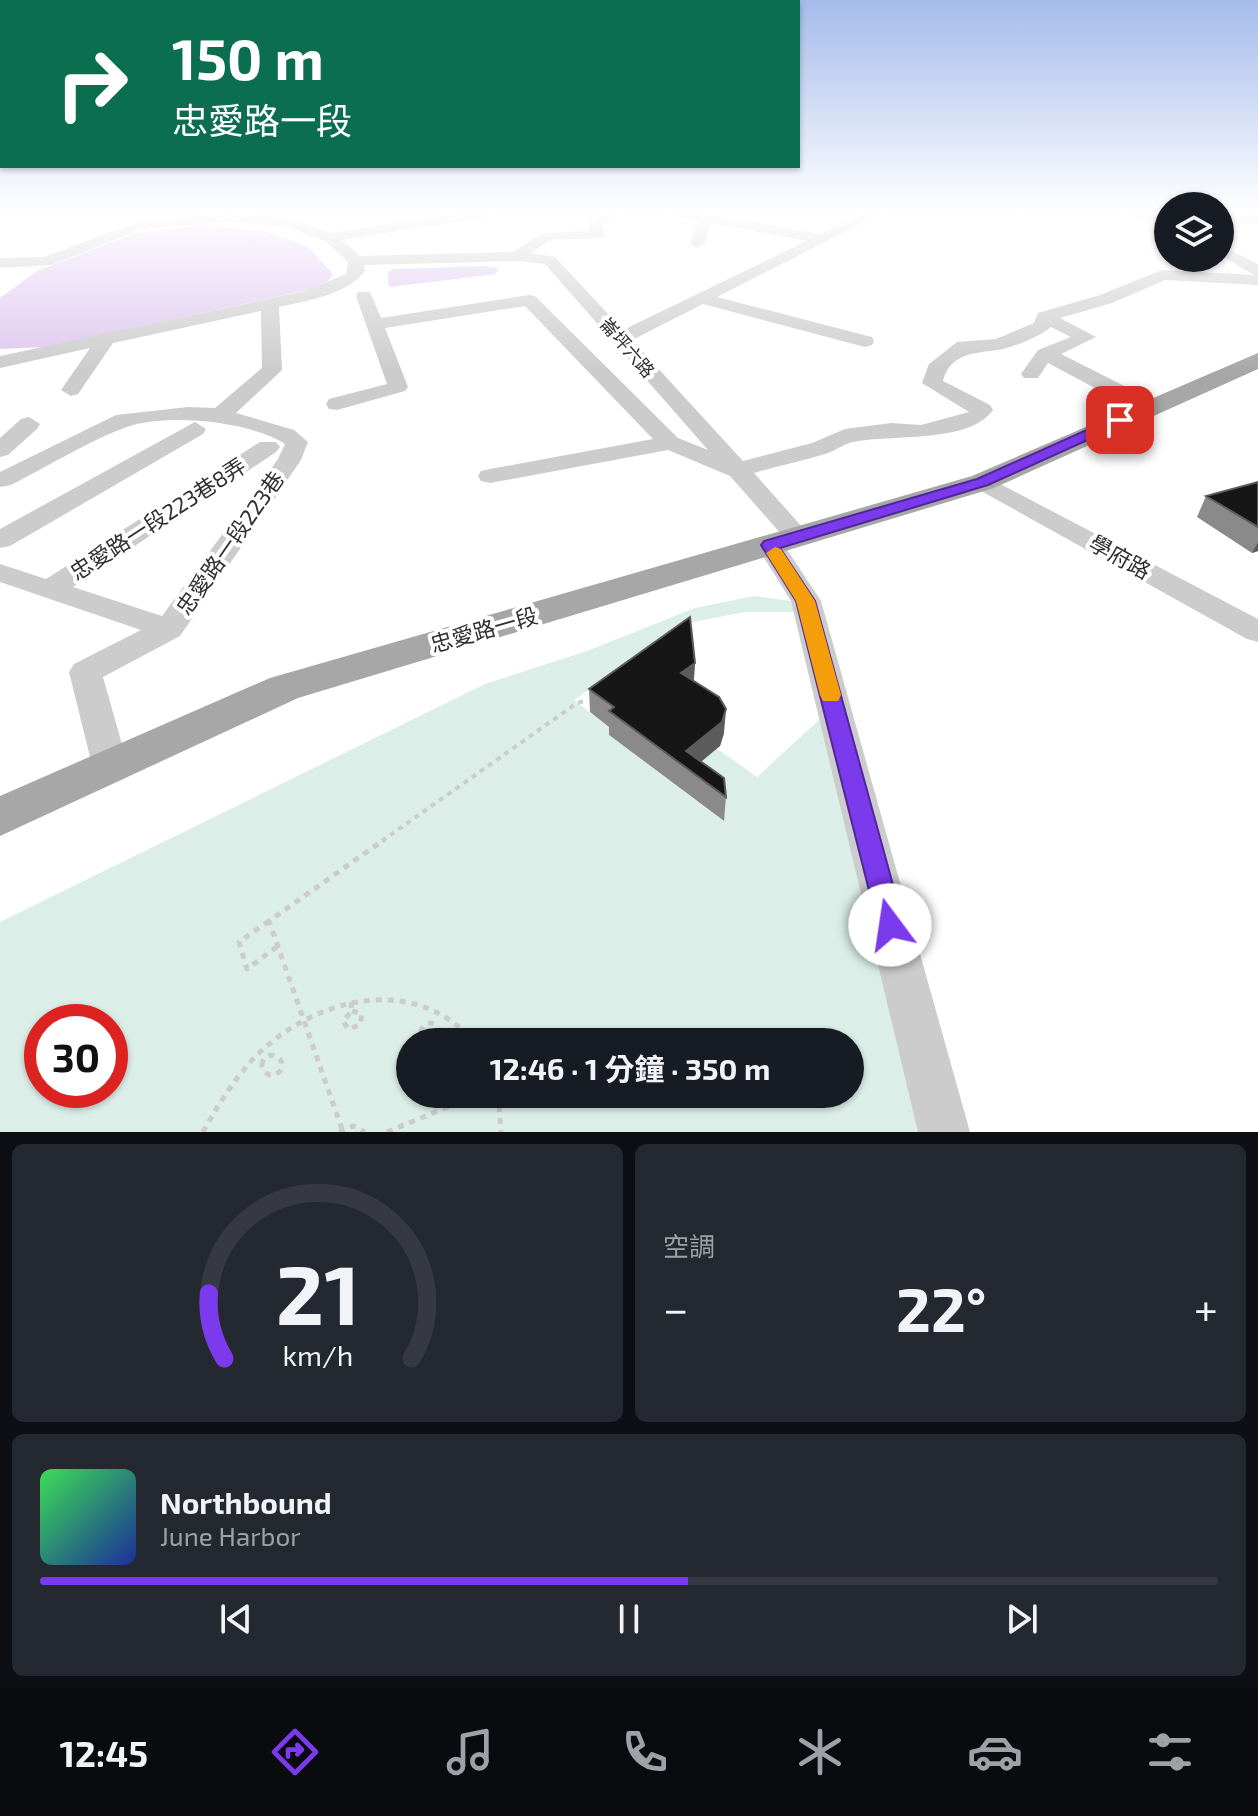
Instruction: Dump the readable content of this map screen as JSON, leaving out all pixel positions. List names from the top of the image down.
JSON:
{
  "streets": {
    "main road": ["忠愛路一段"],
    "street": [
      "崙坪六路",
      "忠愛路一段223巷8弄",
      "忠愛路一段223巷",
      "學府路"
    ]
  },
  "crossings": [
    ["崙坪六路", "忠愛路一段"],
    ["忠愛路一段223巷", "忠愛路一段"],
    ["學府路", "忠愛路一段"]
  ],
  "page": {
    "turn": ["150 m", "忠愛路一段"],
    "limit": "30",
    "trip": "12:46 · 1 分鐘 · 350 m",
    "tile": "空調",
    "heat": ["−", "22°", "+"],
    "song": ["Northbound", "June Harbor"],
    "tabs": "12:45",
    "gauge": ["21", "km/h"]
  }
}
